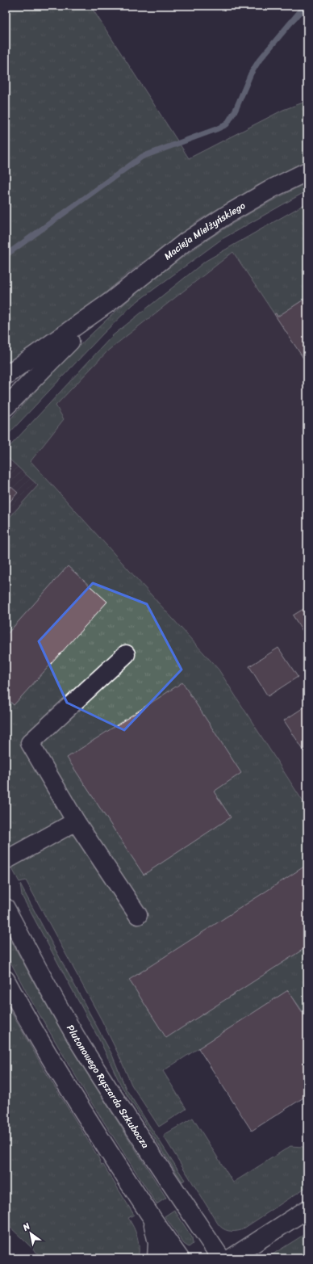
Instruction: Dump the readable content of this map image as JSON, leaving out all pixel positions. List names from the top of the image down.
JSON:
{
  "streets": {
    "street": ["Macieja Mielżyńskiego", "Plutonowego Ryszarda Szkubacza"]
  },
  "north": "top left"
}
